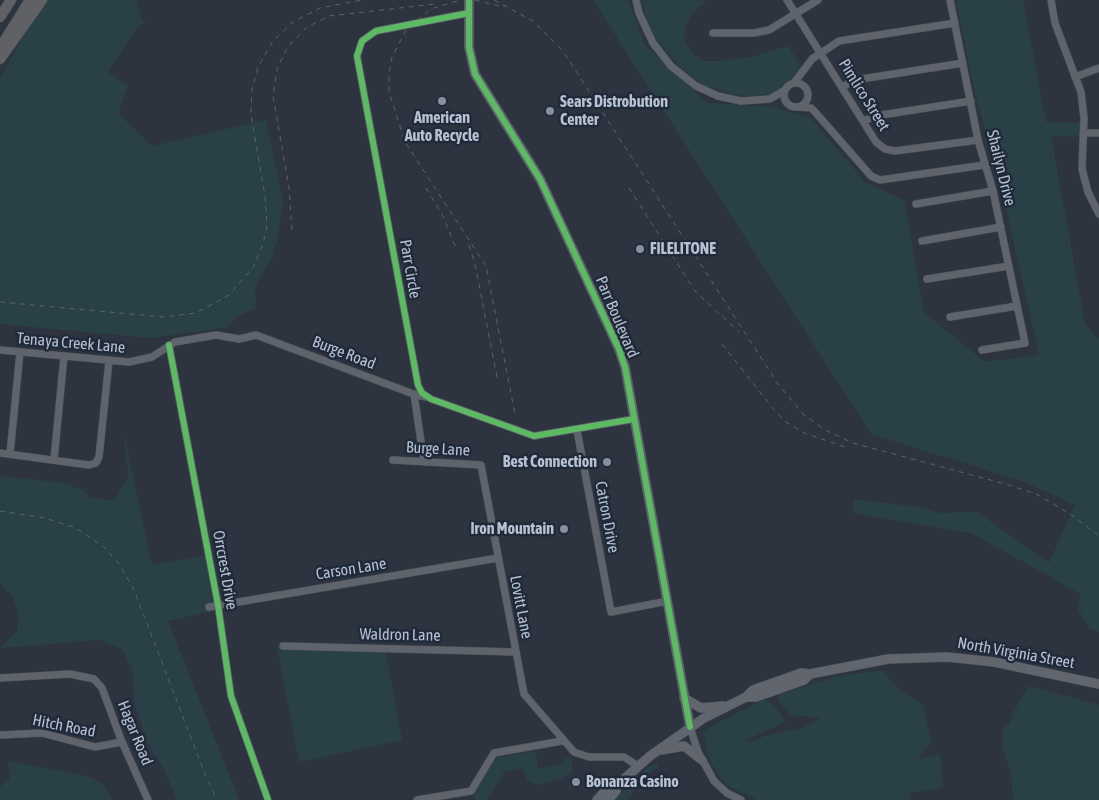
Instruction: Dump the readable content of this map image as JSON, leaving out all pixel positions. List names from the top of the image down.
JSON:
{
  "streets": {
    "main road": ["Parr Boulevard", "North Virginia Street"],
    "street": [
      "Pimlico Street",
      "Shailyn Drive",
      "Parr Circle",
      "Tenaya Creek Lane",
      "Burge Road",
      "Burge Lane",
      "Catron Drive",
      "Carson Lane",
      "Orrcrest Drive",
      "Lovitt Lane",
      "Waldron Lane",
      "Hitch Road",
      "Hagar Road"
    ]
  },
  "crossings": [
    ["Pimlico Street", "Shailyn Drive"],
    ["Parr Circle", "Parr Boulevard"],
    ["Parr Circle", "Burge Road"],
    ["Parr Boulevard", "Catron Drive"],
    ["Parr Boulevard", "North Virginia Street"],
    ["Tenaya Creek Lane", "Burge Road"],
    ["Tenaya Creek Lane", "Orrcrest Drive"],
    ["Burge Lane", "Lovitt Lane"],
    ["Carson Lane", "Orrcrest Drive"],
    ["Carson Lane", "Lovitt Lane"],
    ["Lovitt Lane", "Waldron Lane"],
    ["Lovitt Lane", "North Virginia Street"],
    ["Hitch Road", "Hagar Road"]
  ],
  "places": [
    "American Auto Recycle",
    "Sears Distrobution Center",
    "FILELITONE",
    "Best Connection",
    "Iron Mountain",
    "Bonanza Casino"
  ]
}
